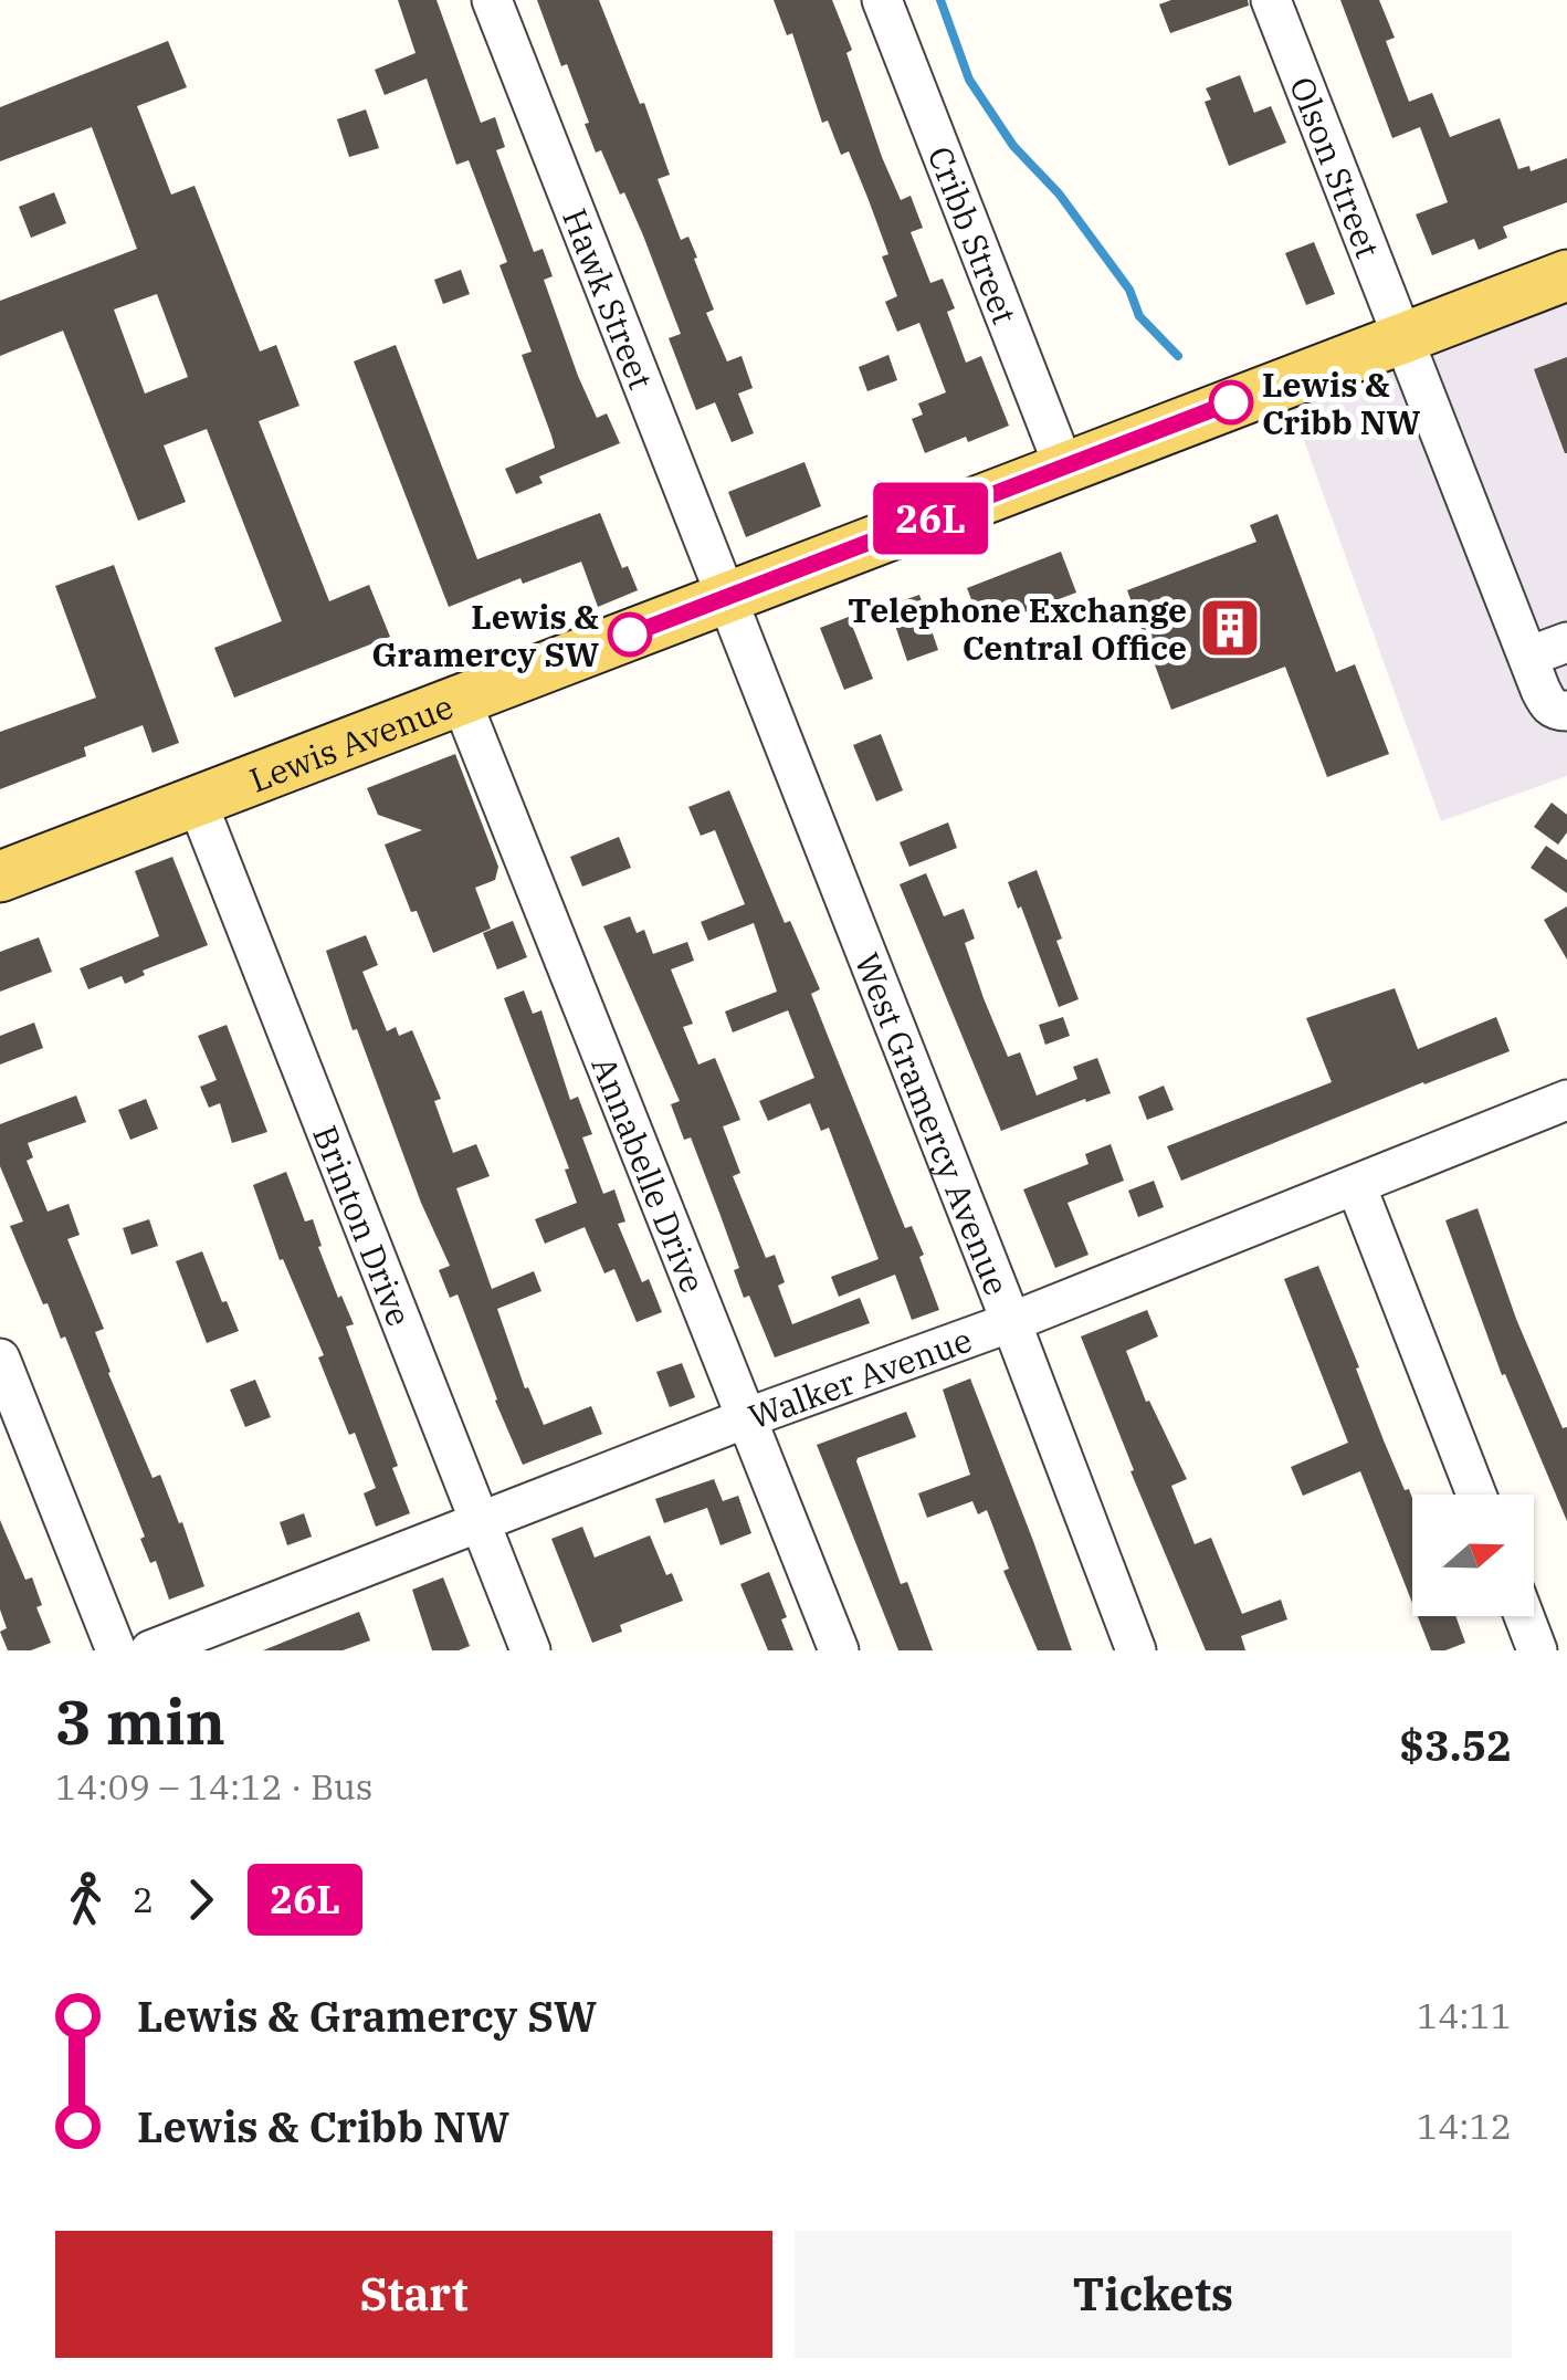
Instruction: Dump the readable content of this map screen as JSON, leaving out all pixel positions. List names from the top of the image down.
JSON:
{
  "streets": {
    "main road": ["Lewis Avenue"],
    "street": [
      "Olson Street",
      "Cribb Street",
      "Hawk Street",
      "West Gramercy Avenue",
      "Annabelle Drive",
      "Brinton Drive",
      "Walker Avenue"
    ]
  },
  "crossings": [
    ["Olson Street", "Lewis Avenue"],
    ["Cribb Street", "Lewis Avenue"],
    ["Hawk Street", "Lewis Avenue"],
    ["Hawk Street", "West Gramercy Avenue"],
    ["Lewis Avenue", "West Gramercy Avenue"],
    ["Lewis Avenue", "Annabelle Drive"],
    ["Lewis Avenue", "Brinton Drive"],
    ["West Gramercy Avenue", "Walker Avenue"],
    ["Annabelle Drive", "Walker Avenue"],
    ["Brinton Drive", "Walker Avenue"]
  ],
  "places": {
    "other": ["Lewis & Cribb NW", "Lewis & Gramercy SW"],
    "building": ["Telephone Exchange Central Office"]
  },
  "lines": ["bus line 26L"],
  "north": "right",
  "page": {
    "on_map": "26L",
    "heading": ["3 min", "14:09 – 14:12 · Bus", "$3.52"],
    "legs": ["2", "26L"],
    "list": [
      {
        "name": "Lewis & Gramercy SW",
        "value": "14:11"
      },
      {
        "name": "Lewis & Cribb NW",
        "value": "14:12"
      }
    ],
    "buttons": ["Start", "Tickets"]
  }
}
